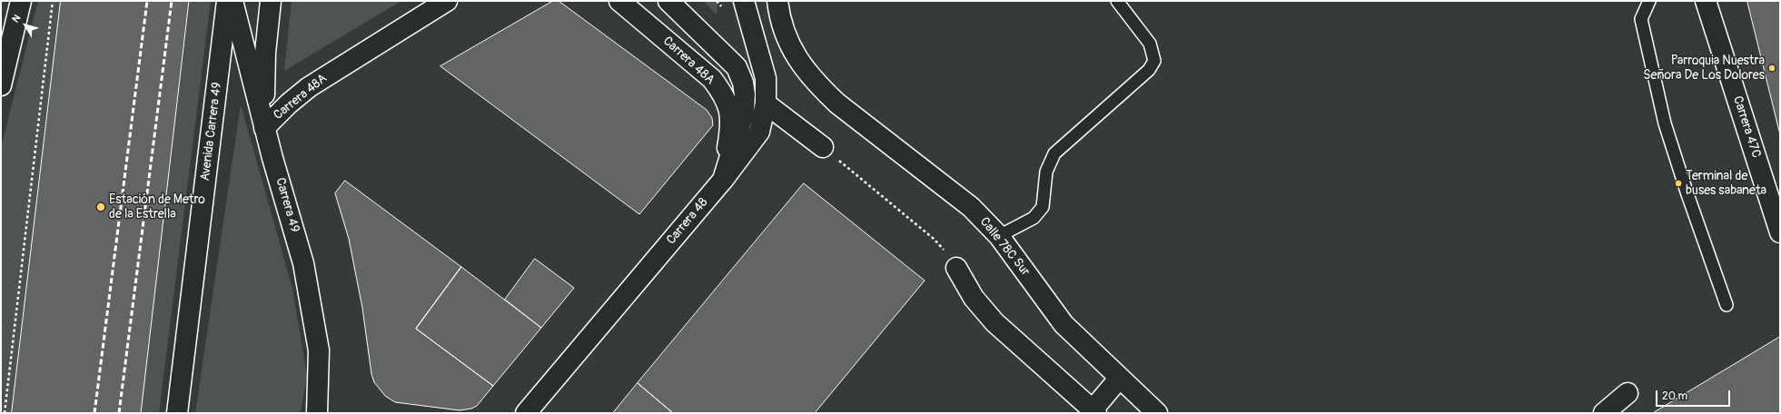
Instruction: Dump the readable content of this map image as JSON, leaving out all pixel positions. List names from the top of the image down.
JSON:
{
  "streets": {
    "main road": [
      "Carrera 48A",
      "Carrera 47C",
      "Avenida Carrera 49",
      "Carrera 49",
      "Carrera 48",
      "Calle 78C Sur"
    ]
  },
  "crossings": [
    ["Carrera 48A", "Carrera 49"],
    ["Carrera 48A", "Carrera 48"]
  ],
  "places": ["Parroquia Nuestra Señora De Los Dolores", "Terminal de buses sabaneta", "Estación de Metro de la Estrella"],
  "scale_bar": "20 m",
  "north": "top left"
}
